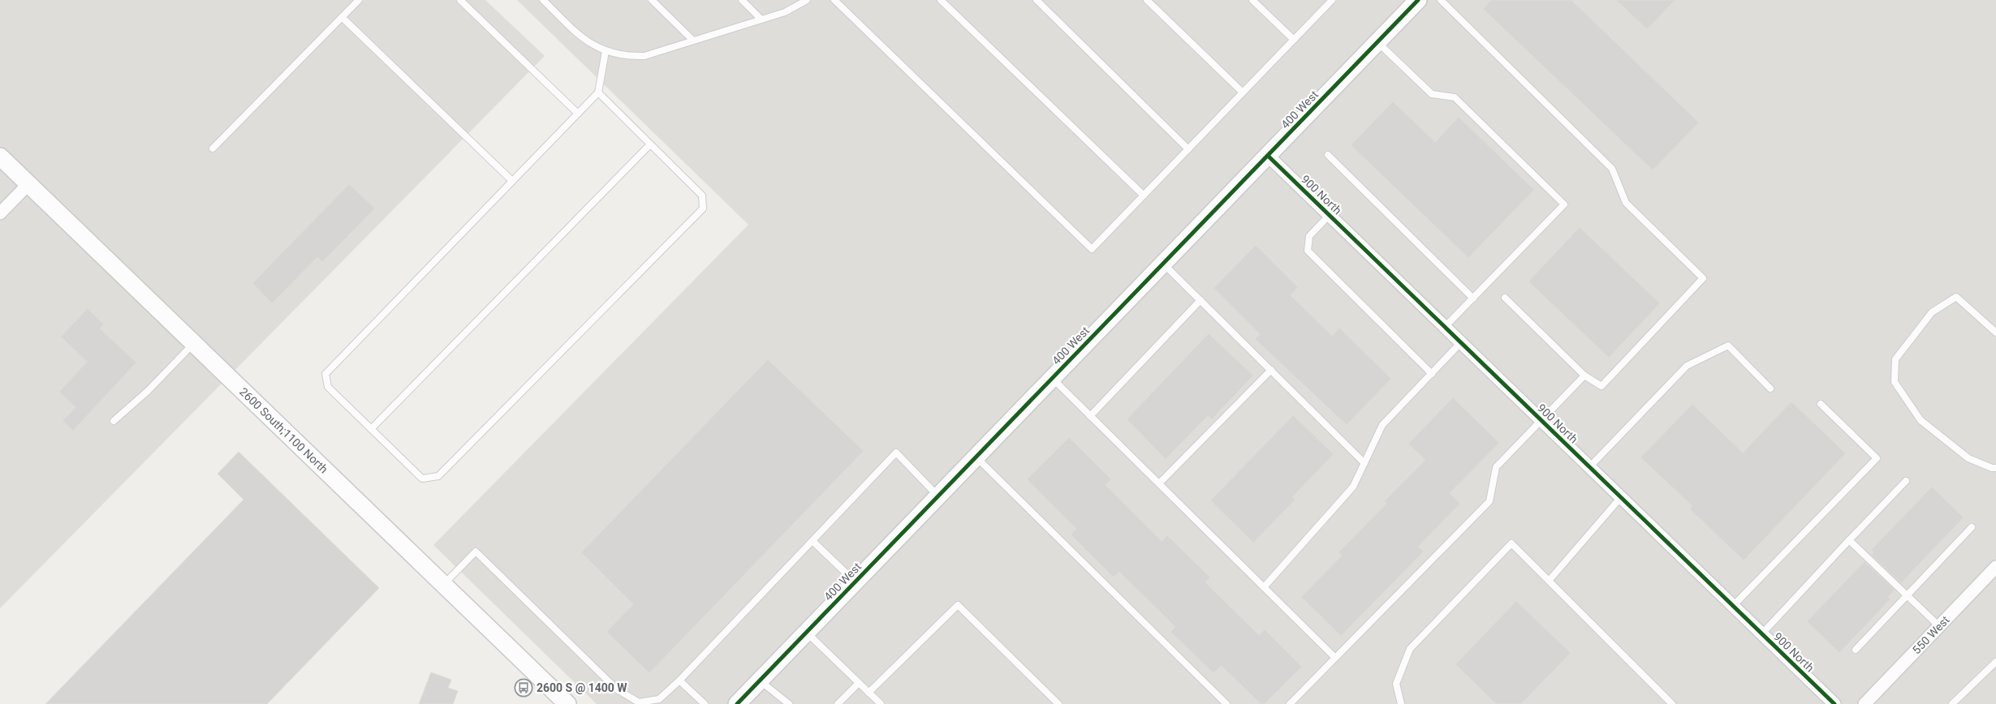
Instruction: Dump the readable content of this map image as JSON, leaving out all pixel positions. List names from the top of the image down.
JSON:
{
  "streets": {
    "street": [
      "400 West",
      "900 North",
      "2600 South;1100 North",
      "550 West"
    ]
  },
  "crossings": [
    ["400 West", "900 North"]
  ],
  "places": {
    "bus stop": ["2600 S @ 1400 W"]
  }
}
